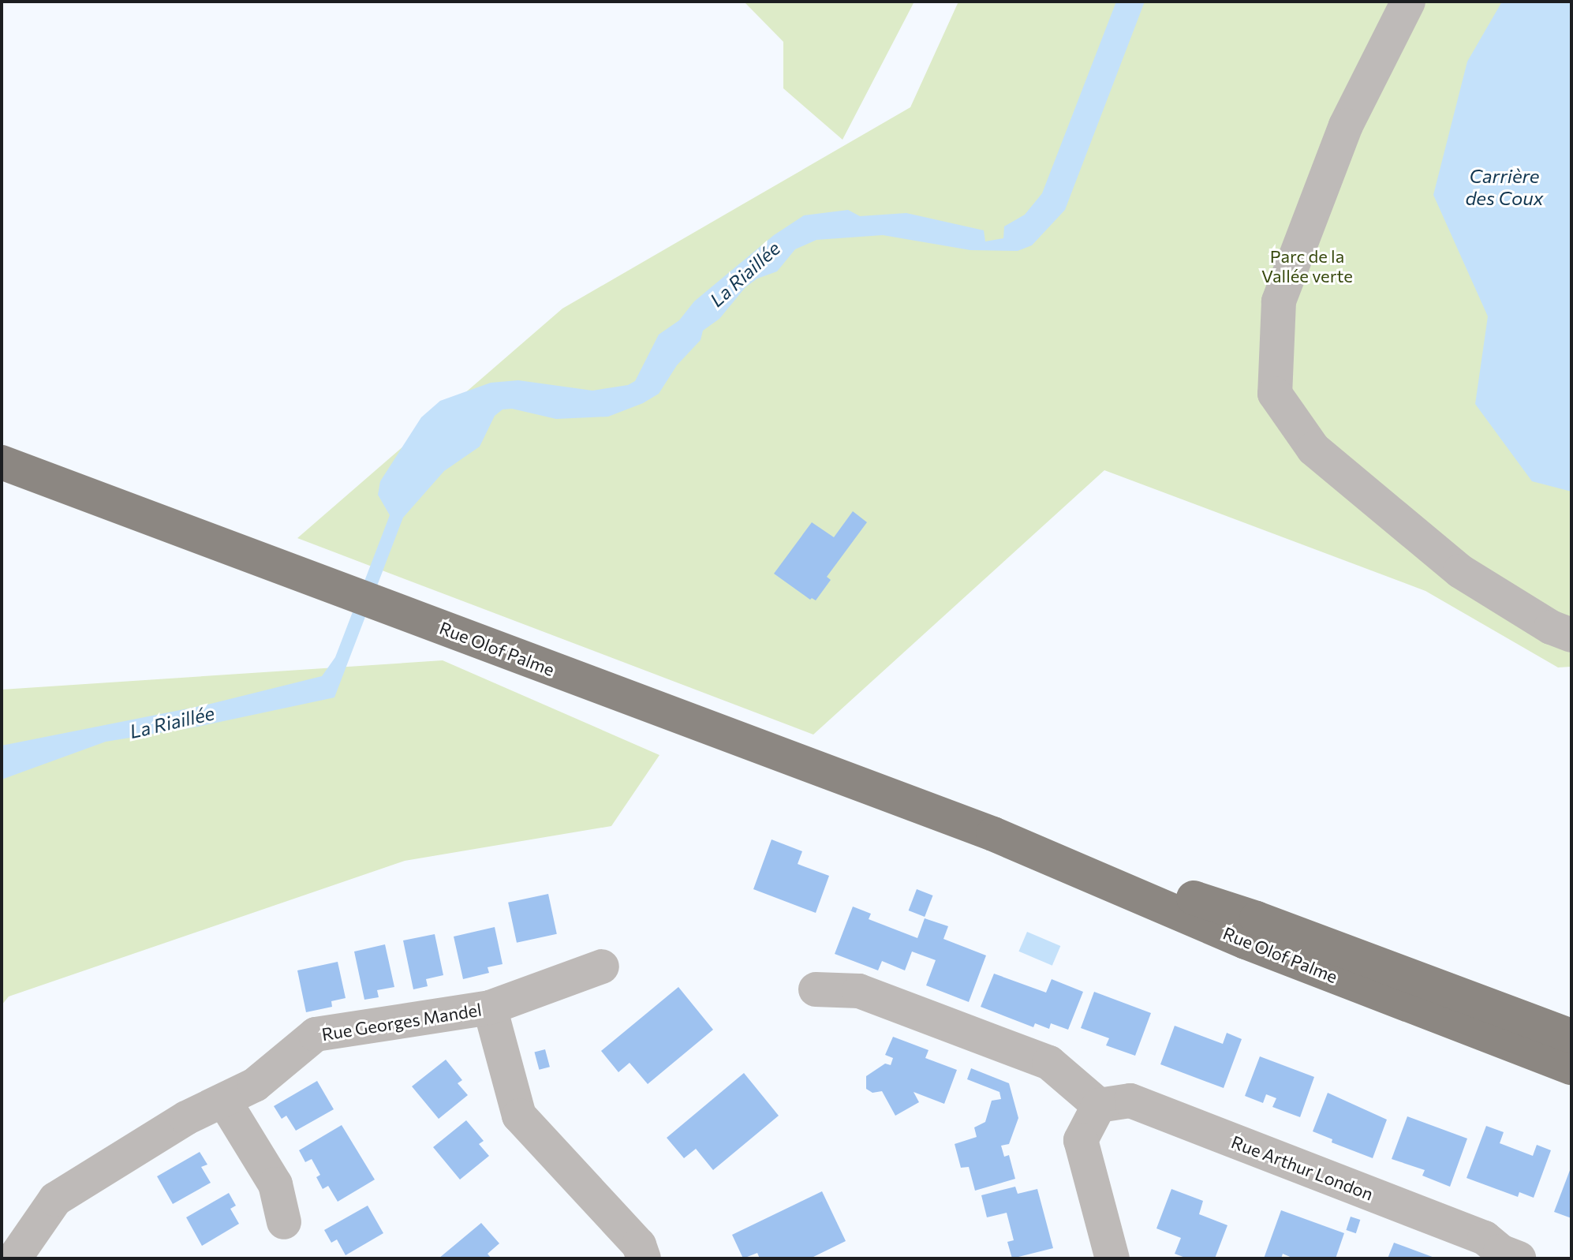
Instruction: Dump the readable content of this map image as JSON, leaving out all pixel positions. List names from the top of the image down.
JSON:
{
  "streets": {
    "main road": ["Rue Olof Palme"],
    "street": ["Rue Georges Mandel", "Rue Arthur London"]
  },
  "water": ["Carrière des Coux", "La Riaillée"],
  "parks": ["Parc de la Vallée verte"]
}
